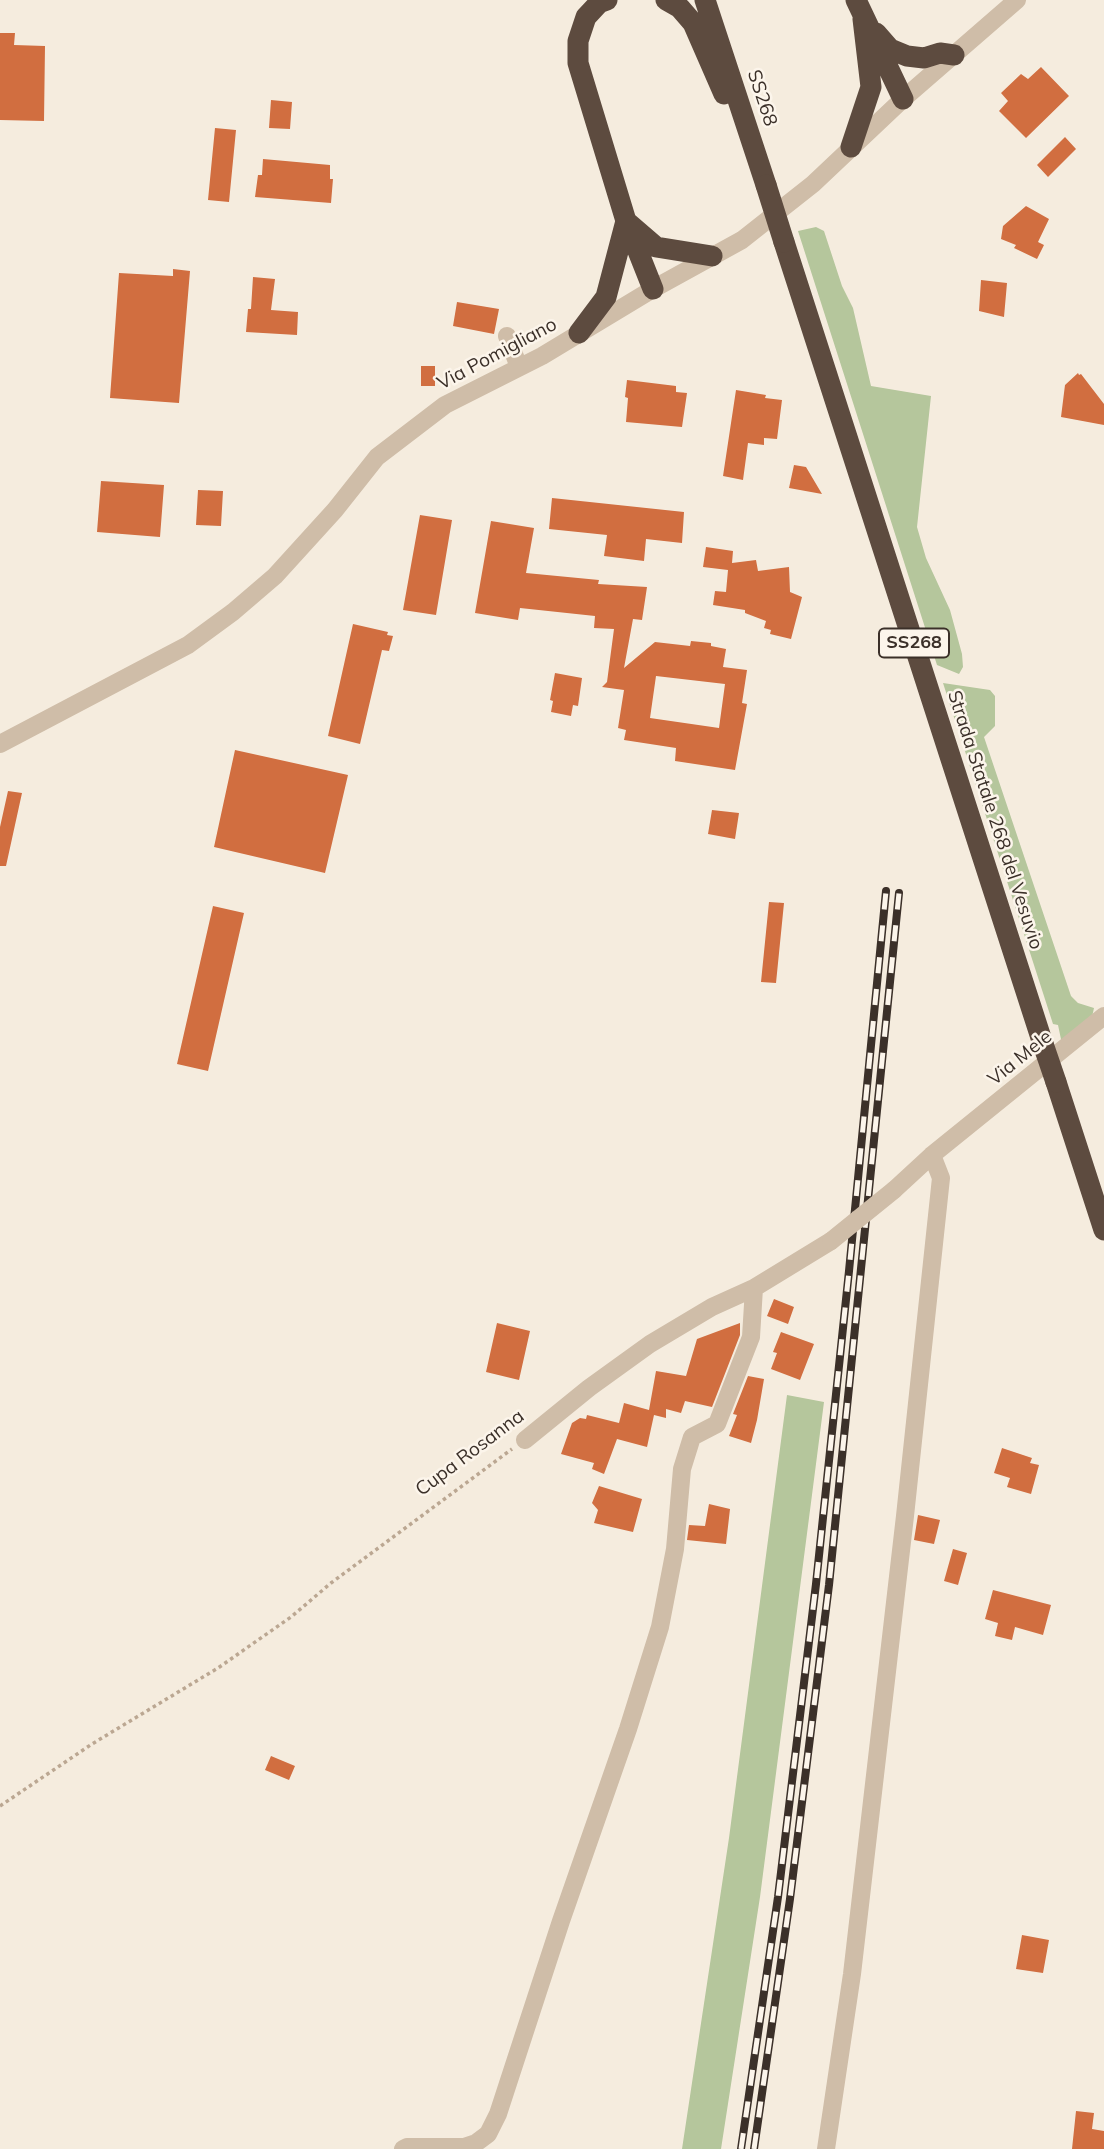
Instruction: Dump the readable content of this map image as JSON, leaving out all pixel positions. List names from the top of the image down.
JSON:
{
  "streets": {
    "highway": ["SS268", "Strada Statale 268 del Vesuvio"],
    "street": ["Via Pomigliano", "Via Mele", "Cupa Rosanna"]
  },
  "crossings": [
    ["SS268", "Strada Statale 268 del Vesuvio"],
    ["Via Mele", "Cupa Rosanna"]
  ]
}
